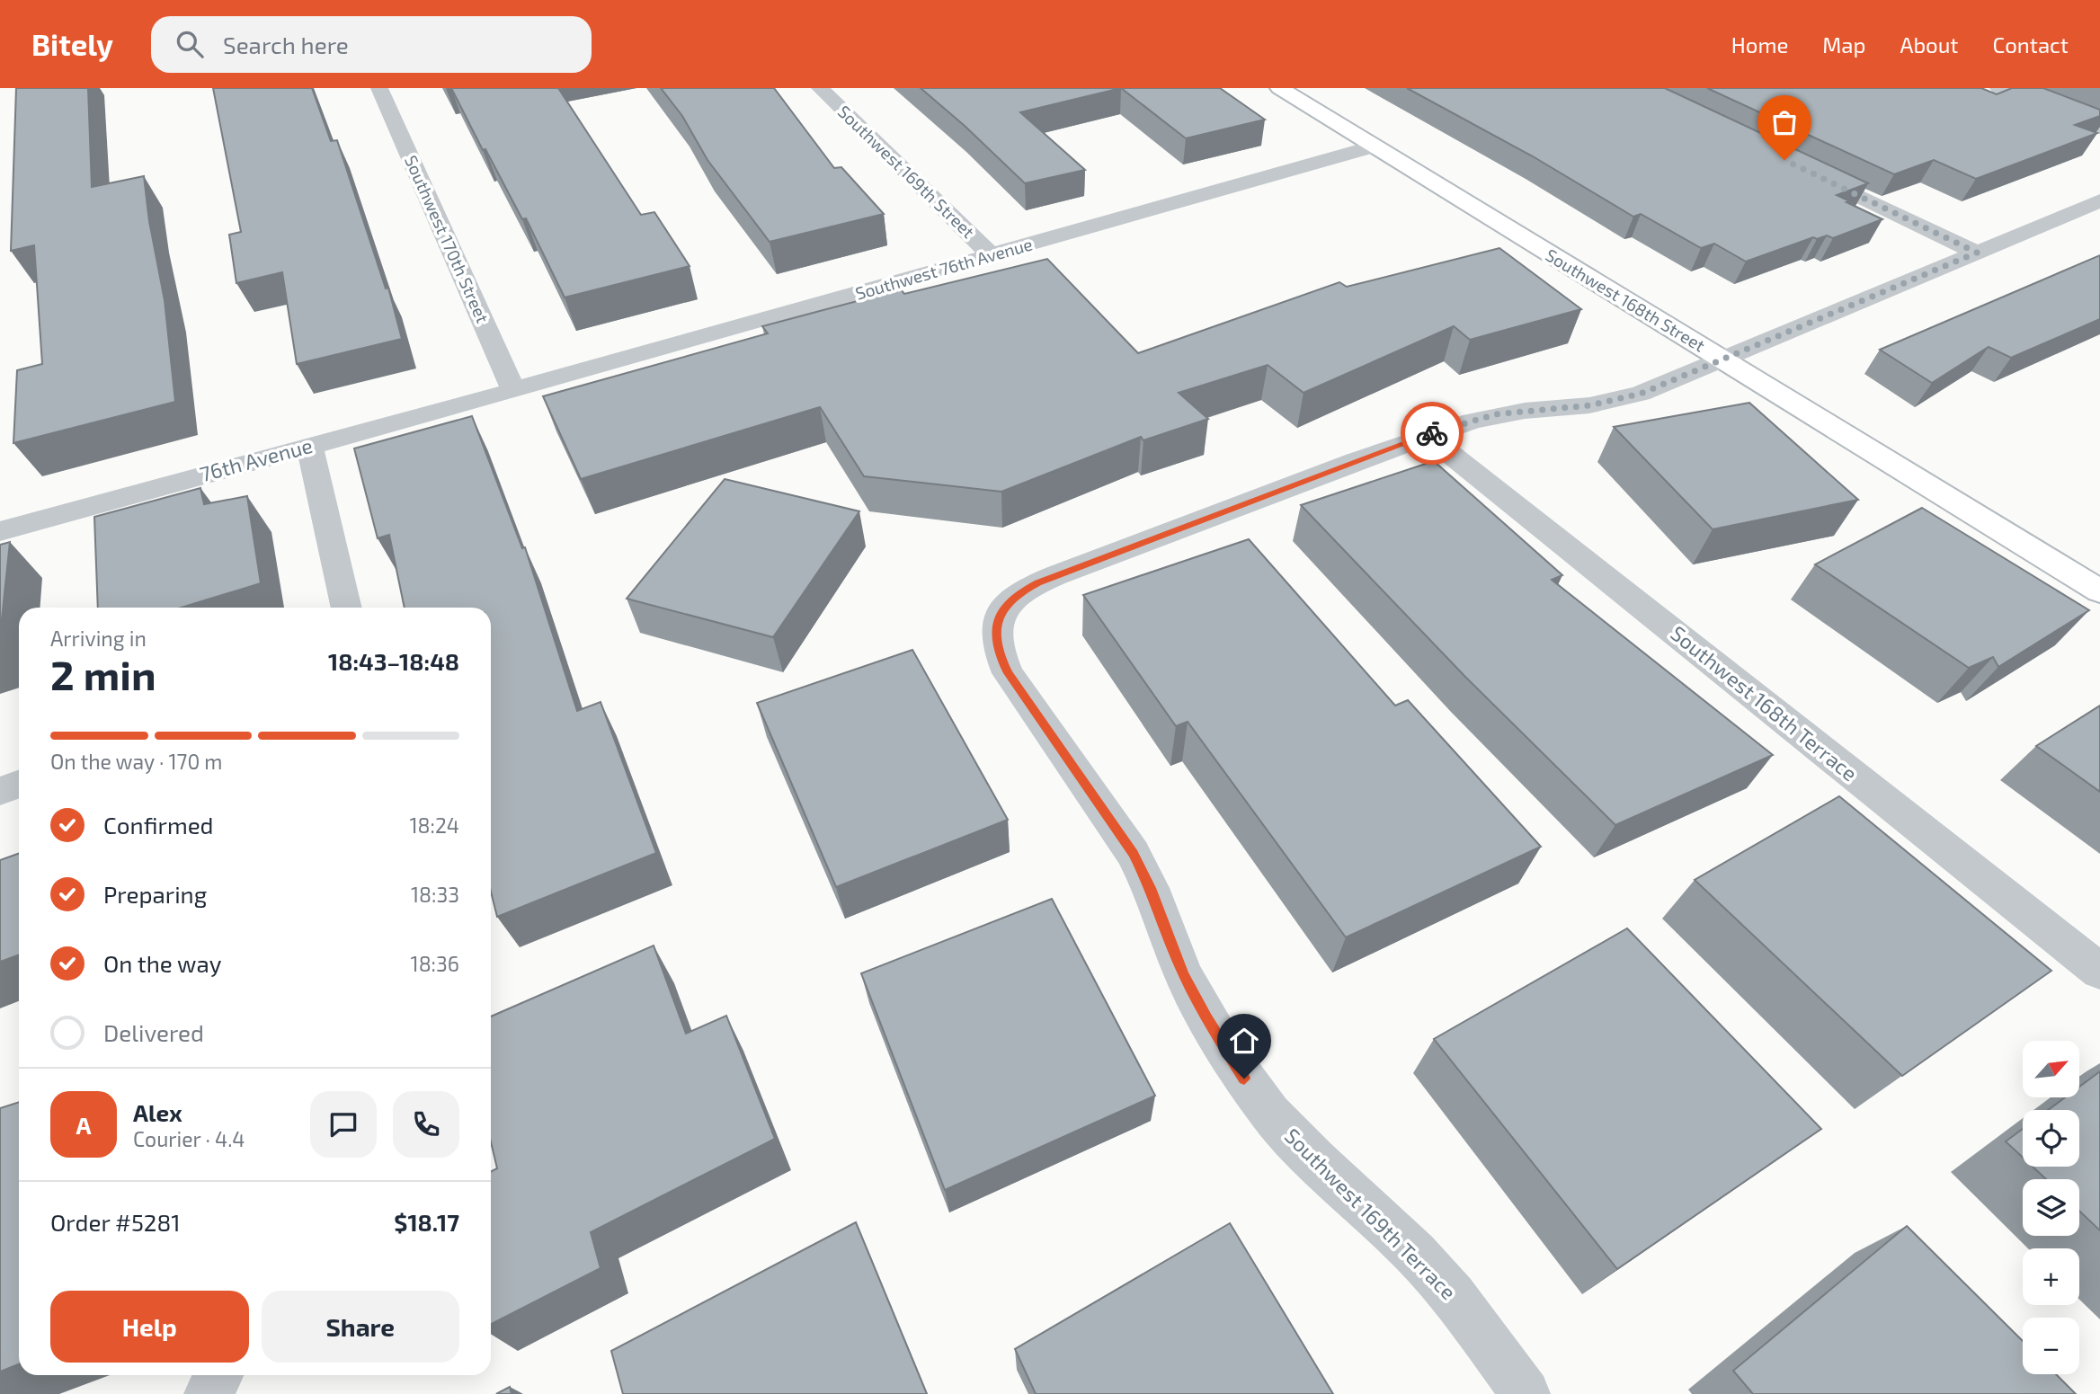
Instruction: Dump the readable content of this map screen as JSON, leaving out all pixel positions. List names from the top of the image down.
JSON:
{
  "streets": {
    "street": [
      "Southwest 169th Street",
      "Southwest 170th Street",
      "Southwest 76th Avenue",
      "Southwest 168th Street",
      "76th Avenue",
      "Southwest 168th Terrace",
      "Southwest 169th Terrace"
    ]
  },
  "crossings": [
    ["Southwest 169th Street", "Southwest 76th Avenue"],
    ["Southwest 170th Street", "Southwest 76th Avenue"],
    ["Southwest 170th Street", "76th Avenue"],
    ["Southwest 76th Avenue", "Southwest 168th Street"],
    ["Southwest 76th Avenue", "76th Avenue"],
    ["Southwest 168th Terrace", "Southwest 169th Terrace"]
  ],
  "north": "top right",
  "page": {
    "header": "Bitely",
    "search": "Search here",
    "nav": [
      "Home",
      "Map",
      "About",
      "Contact"
    ],
    "heading": ["2 min", "Arriving in", "18:43–18:48"],
    "panel": [
      "Alex",
      "Courier · 4.4",
      "Order #5281",
      "$18.17"
    ],
    "bar": "On the way · 170 m",
    "list": [
      ["Confirmed", "18:24"],
      ["Preparing", "18:33"],
      ["On the way", "18:36"],
      "Delivered"
    ],
    "map_buttons": ["+", "−"],
    "round": "A",
    "buttons": ["Help", "Share"]
  }
}
